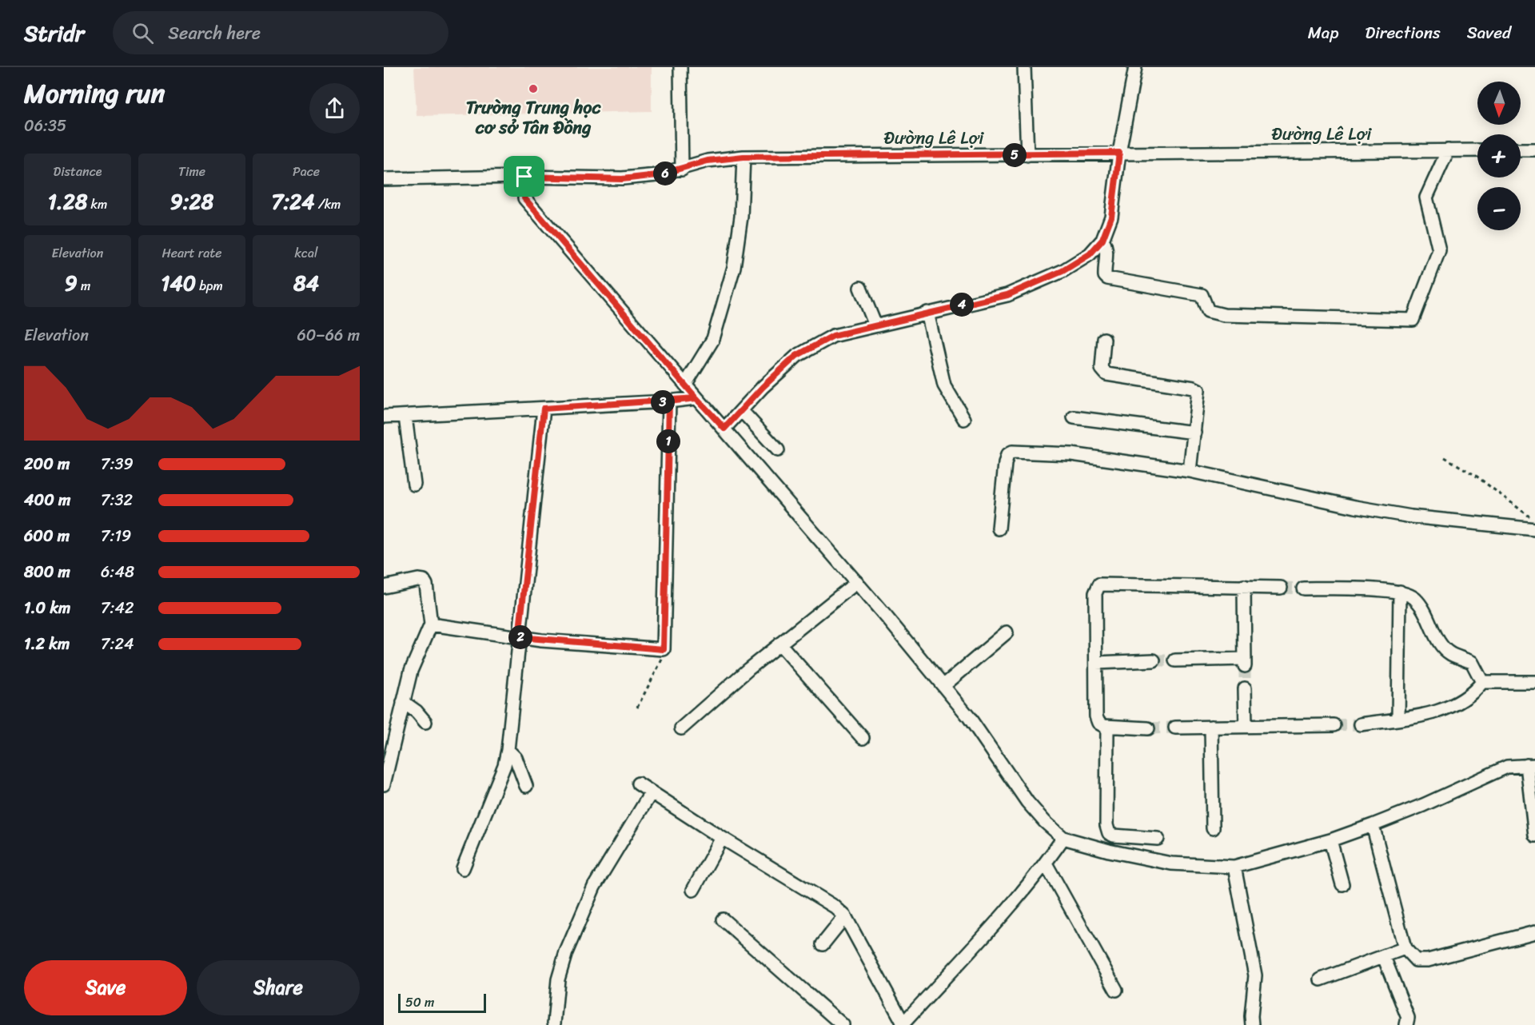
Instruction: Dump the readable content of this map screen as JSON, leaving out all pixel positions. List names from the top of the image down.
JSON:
{
  "streets": {
    "street": ["Đường Lê Lợi"]
  },
  "places": ["Trường Trung học cơ sở Tân Đồng"],
  "scale_bar": "50 m",
  "north": "bottom",
  "page": {
    "header": "Stridr",
    "search": "Search here",
    "nav": ["Map", "Directions", "Saved"],
    "heading": ["Morning run", "06:35"],
    "map_buttons": ["+", "−"],
    "pins": [
      "5",
      "6",
      "4",
      "3",
      "1",
      "2"
    ],
    "stats": [
      ["Distance", "1.28 km"],
      ["Time", "9:28"],
      ["Pace", "7:24 /km"],
      ["Elevation", "9 m"],
      ["Heart rate", "140 bpm"],
      ["kcal", "84"]
    ],
    "chart": ["Elevation", "60–66 m"],
    "list": [
      {
        "name": "200 m",
        "note": "7:39"
      },
      {
        "name": "400 m",
        "note": "7:32"
      },
      {
        "name": "600 m",
        "note": "7:19"
      },
      {
        "name": "800 m",
        "note": "6:48"
      },
      {
        "name": "1.0 km",
        "note": "7:42"
      },
      {
        "name": "1.2 km",
        "note": "7:24"
      }
    ],
    "buttons": ["Save", "Share"],
    "scale": "50 m"
  }
}
